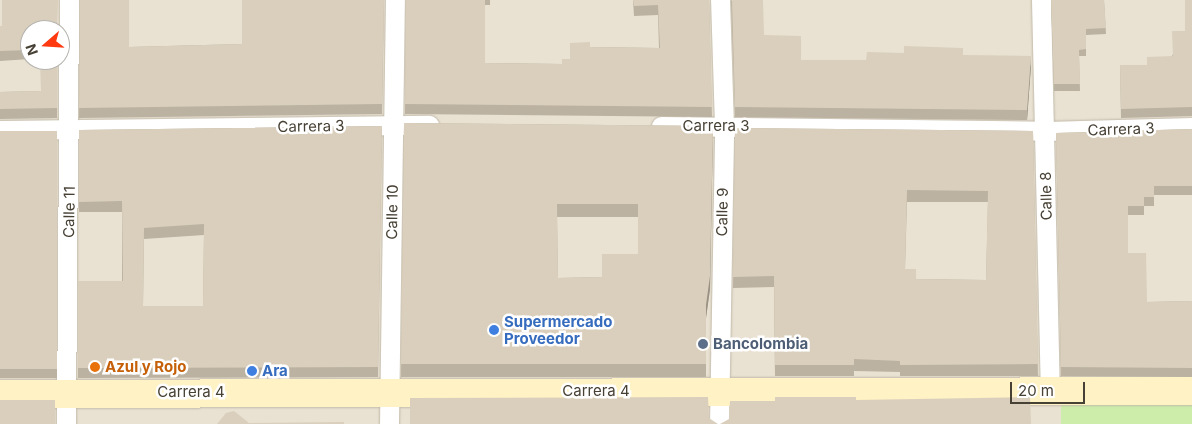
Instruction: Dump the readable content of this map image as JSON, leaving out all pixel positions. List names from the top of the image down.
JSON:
{
  "streets": {
    "street": [
      "Carrera 3",
      "Calle 8",
      "Calle 11",
      "Calle 10",
      "Calle 9",
      "Carrera 4"
    ]
  },
  "crossings": [
    ["Carrera 3", "Calle 8"],
    ["Carrera 3", "Calle 11"],
    ["Carrera 3", "Calle 10"],
    ["Carrera 3", "Calle 9"],
    ["Calle 8", "Carrera 4"],
    ["Calle 11", "Carrera 4"],
    ["Calle 10", "Carrera 4"],
    ["Calle 9", "Carrera 4"]
  ],
  "places": [
    "Supermercado Proveedor",
    "Bancolombia",
    "Azul y Rojo",
    "Ara"
  ],
  "scale_bar": "20 m",
  "north": "left"
}
